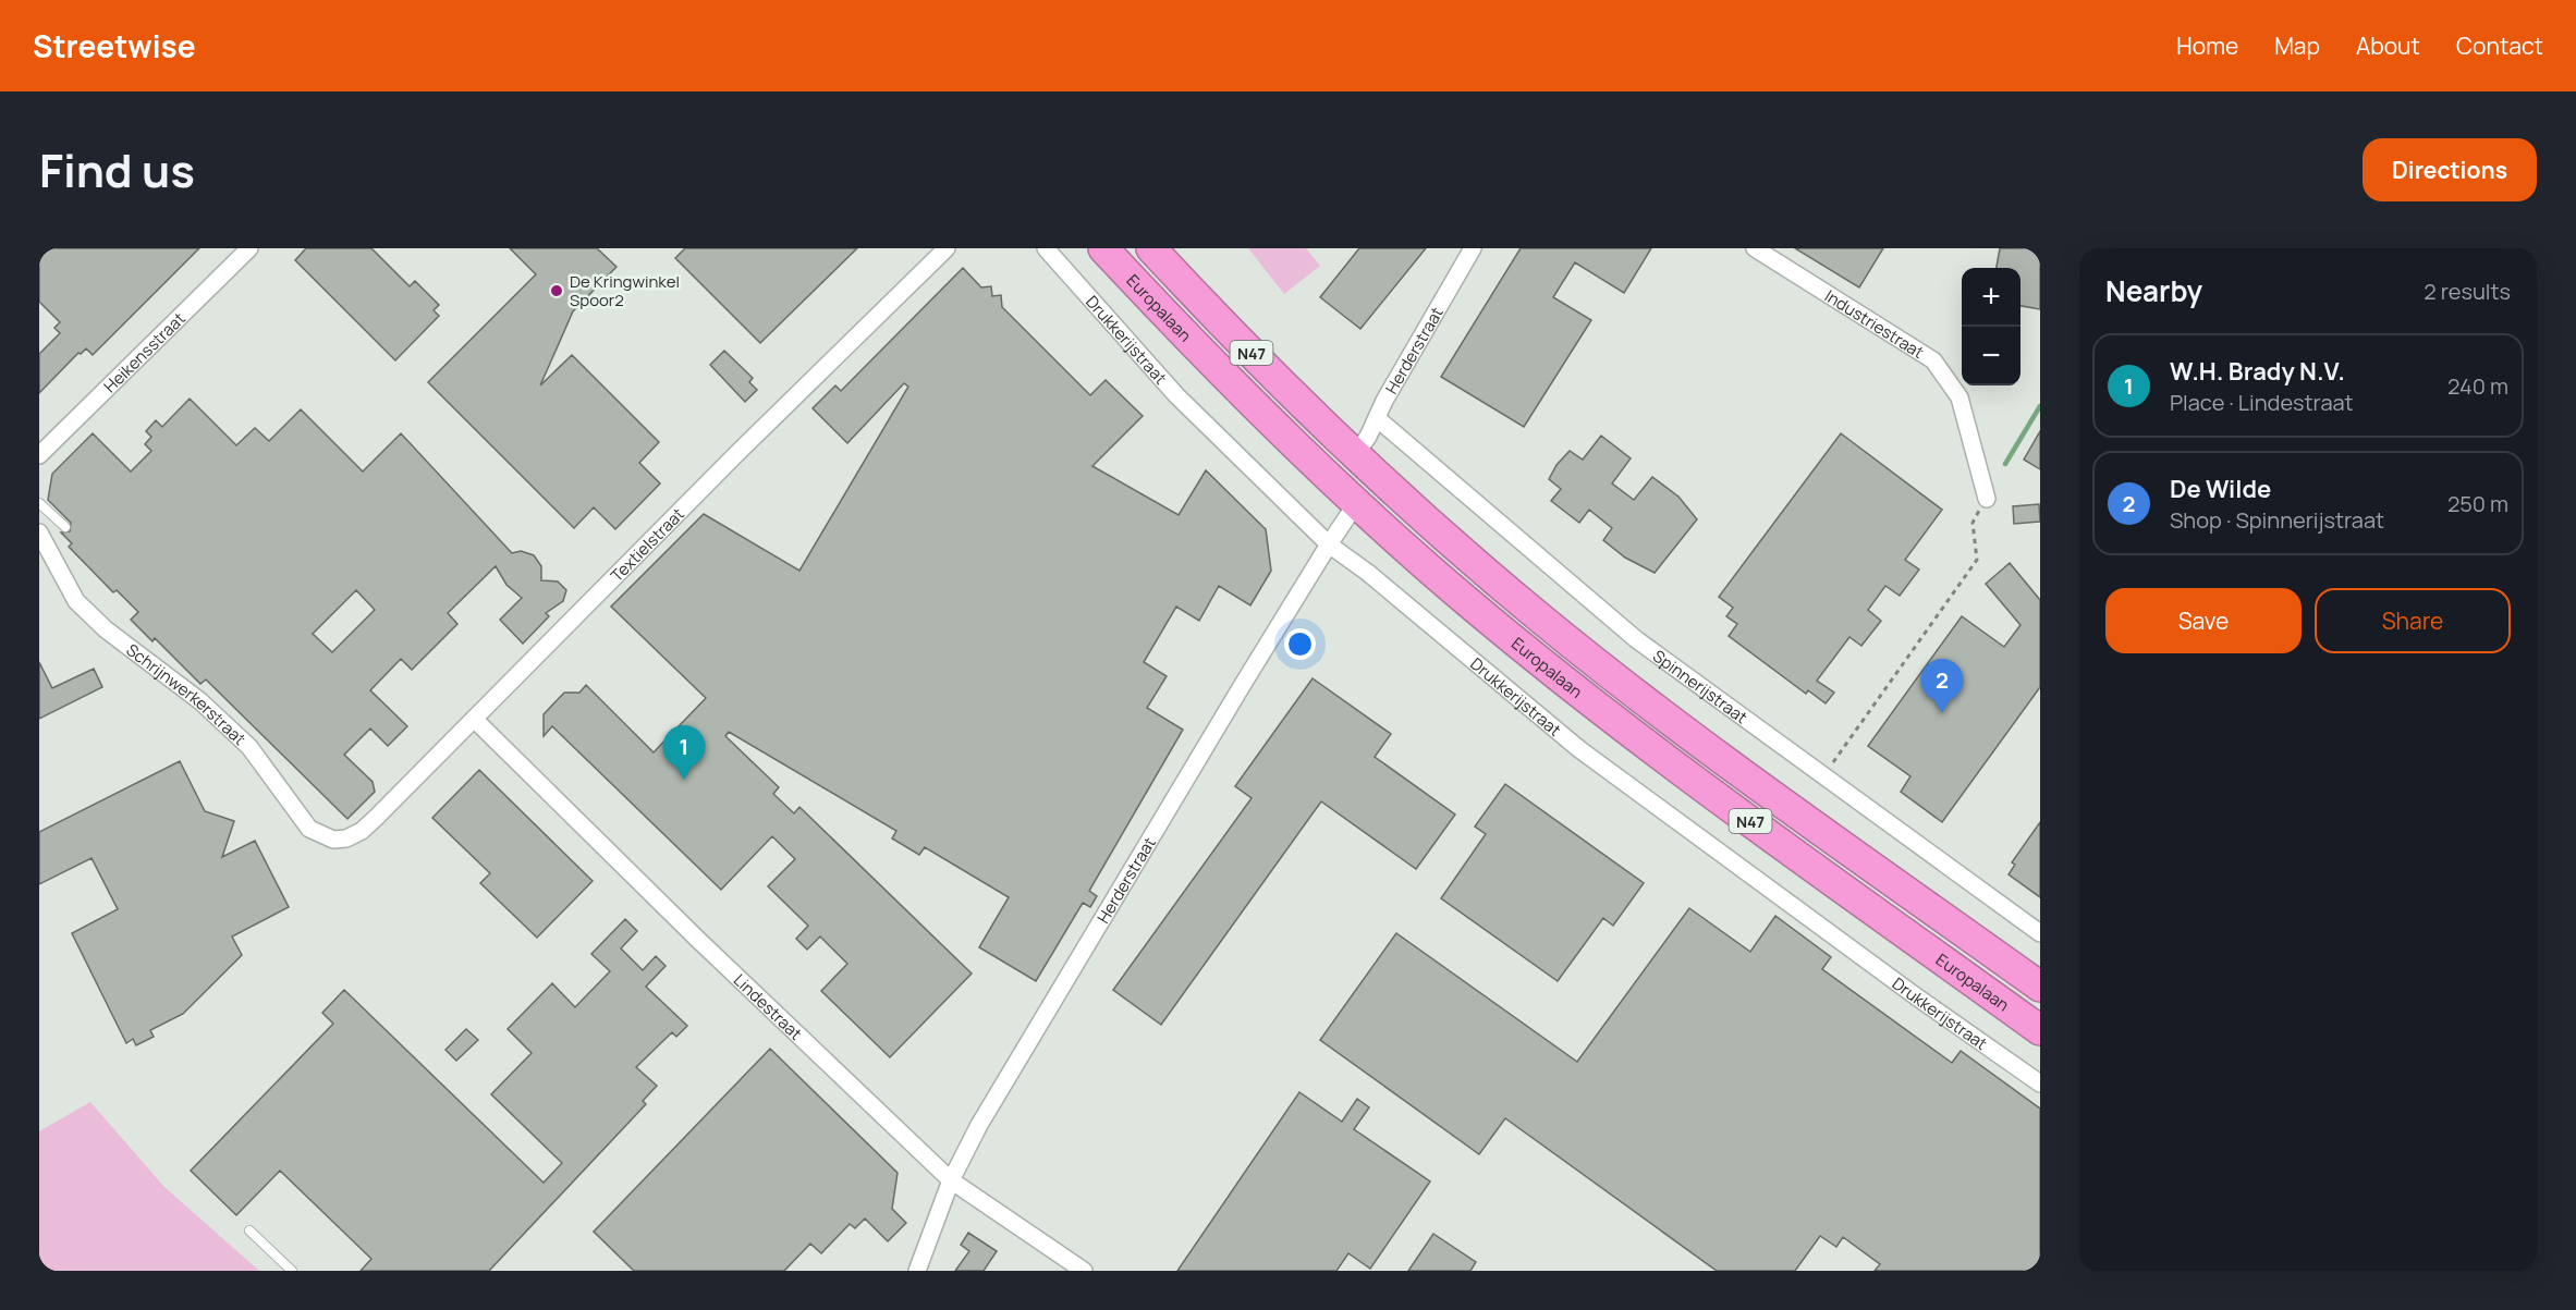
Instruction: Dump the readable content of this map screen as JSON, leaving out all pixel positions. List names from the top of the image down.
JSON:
{
  "streets": {
    "highway": ["Europalaan", "N47"],
    "street": [
      "Industriestraat",
      "Drukkerijstraat",
      "Herderstraat",
      "Heikensstraat",
      "Textielstraat",
      "Spinnerijstraat",
      "Schrijnwerkerstraat",
      "Lindestraat"
    ]
  },
  "crossings": [
    ["Europalaan", "Herderstraat"],
    ["Drukkerijstraat", "Herderstraat"],
    ["Herderstraat", "Spinnerijstraat"],
    ["Herderstraat", "Lindestraat"],
    ["Textielstraat", "Schrijnwerkerstraat"],
    ["Textielstraat", "Lindestraat"]
  ],
  "places": ["De Kringwinkel Spoor2"],
  "page": {
    "header": "Streetwise",
    "nav": [
      "Home",
      "Map",
      "About",
      "Contact"
    ],
    "title": "Find us",
    "buttons": [
      "Directions",
      ["Save", "Share"]
    ],
    "heading": ["Nearby", "2 results"],
    "map_buttons": ["+", "−"],
    "list": [
      {
        "mark": "1",
        "name": "W.H. Brady N.V.",
        "note": "Place · Lindestraat",
        "value": "240 m"
      },
      {
        "mark": "2",
        "name": "De Wilde",
        "note": "Shop · Spinnerijstraat",
        "value": "250 m"
      }
    ],
    "pins": ["2", "1"]
  }
}
